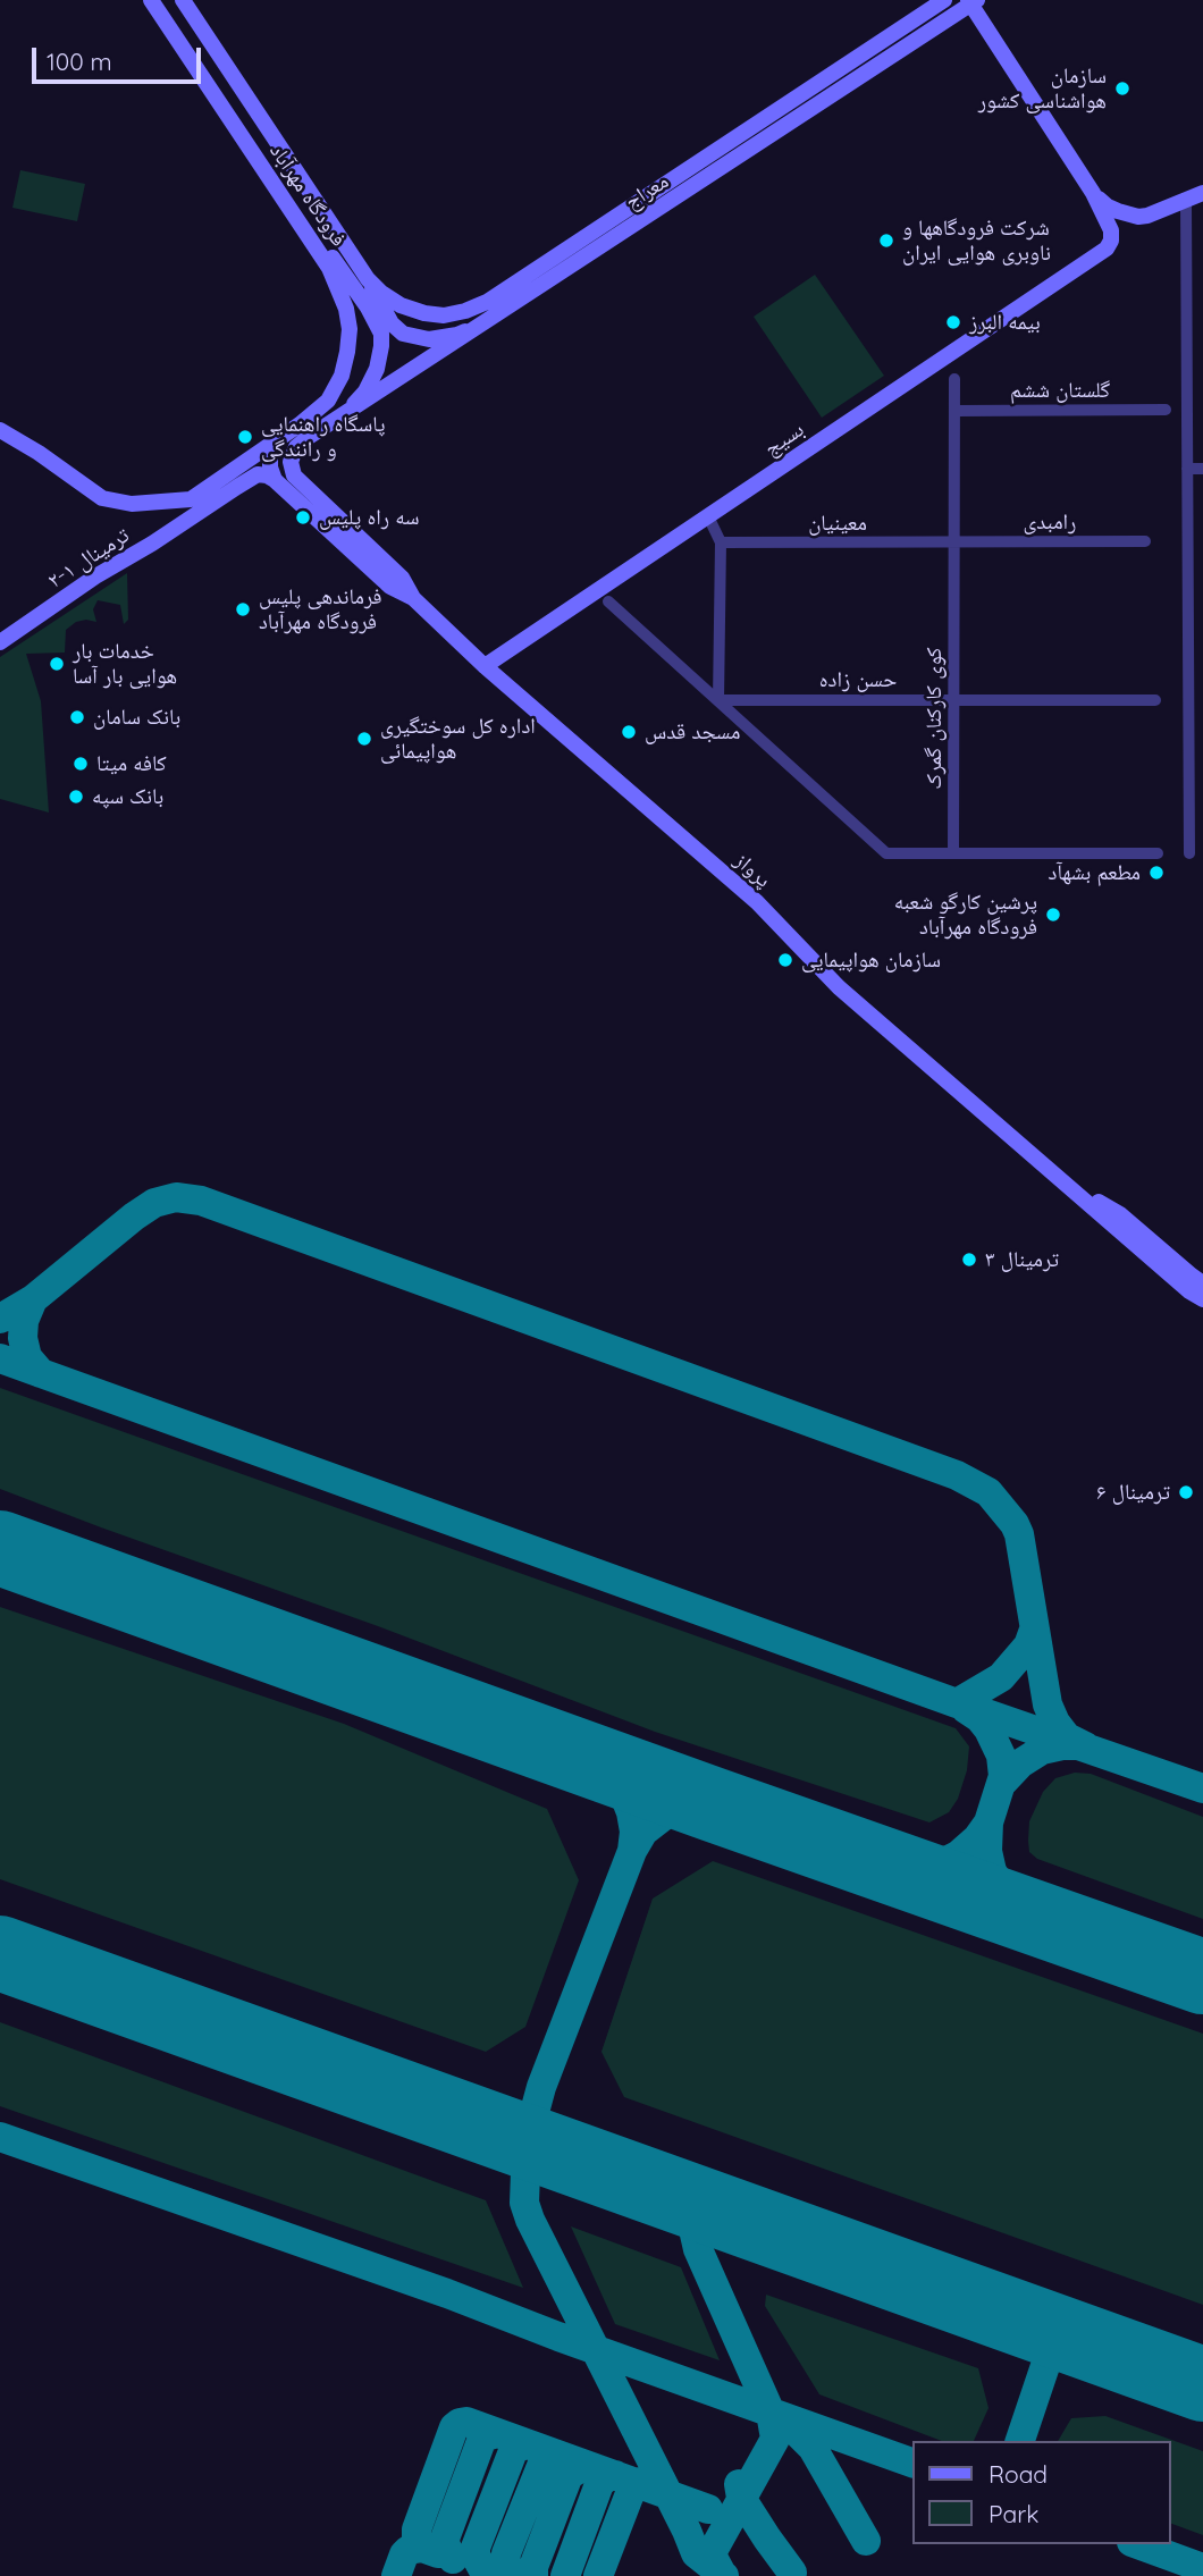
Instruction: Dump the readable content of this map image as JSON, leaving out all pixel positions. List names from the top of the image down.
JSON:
{
  "streets": {
    "main road": [
      "معراج",
      "فرودگاه مهرآباد",
      "بسیج",
      "ترمینال ۱-۲",
      "پرواز"
    ],
    "street": [
      "گلستان ششم",
      "رامبدی",
      "معینیان",
      "حسن زاده",
      "کوی کارکنان گمرک"
    ]
  },
  "crossings": [
    ["معراج", "فرودگاه مهرآباد"],
    ["معراج", "پرواز"],
    ["گلستان ششم", "کوی کارکنان گمرک"],
    ["بسیج", "پرواز"],
    ["رامبدی", "معینیان"],
    ["رامبدی", "کوی کارکنان گمرک"],
    ["معینیان", "کوی کارکنان گمرک"],
    ["حسن زاده", "کوی کارکنان گمرک"]
  ],
  "places": [
    "سازمان هواشناسی کشور",
    "شرکت فرودگاهها و ناوبری هوایی ایران",
    "بیمه البرز",
    "پاسگاه راهنمایی و رانندگی",
    "سه راه پلیس",
    "فرماندهی پلیس فرودگاه مهرآباد",
    "خدمات بار هوایی بار آسا",
    "بانک سامان",
    "مسجد قدس",
    "اداره کل سوختگیری هواپیمائی",
    "کافه میتا",
    "بانک سپه",
    "مطعم بشهآد",
    "پرشین کارگو شعبه فرودگاه مهرآباد",
    "سازمان هواپیمایی",
    "ترمینال ۳",
    "ترمینال ۶"
  ],
  "legend": ["Road", "Park"],
  "scale_bar": "100 m"
}
